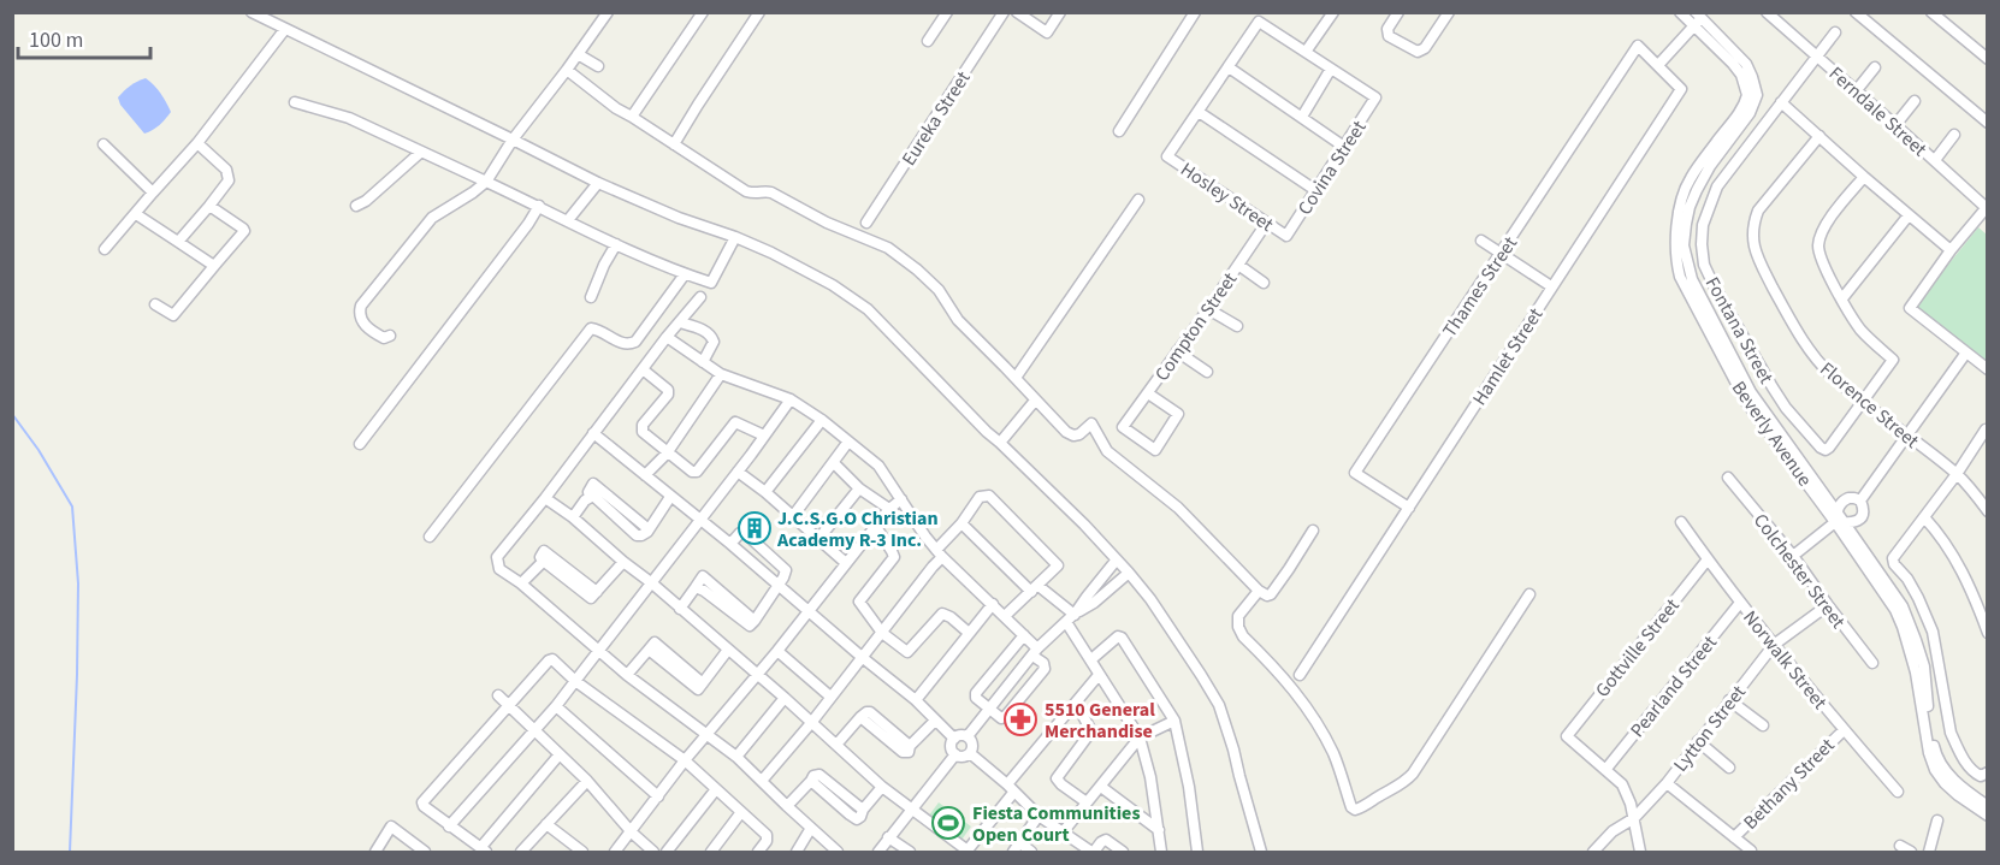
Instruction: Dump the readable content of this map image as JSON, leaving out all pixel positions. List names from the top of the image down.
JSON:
{
  "streets": {
    "street": [
      "Ferndale Street",
      "Eureka Street",
      "Covina Street",
      "Hosley Street",
      "Thames Street",
      "Compton Street",
      "Fontana Street",
      "Hamlet Street",
      "Florence Street",
      "Beverly Avenue",
      "Colchester Street",
      "Gottville Street",
      "Norwalk Street",
      "Pearland Street",
      "Lytton Street",
      "Bethany Street"
    ]
  },
  "crossings": [
    ["Covina Street", "Hosley Street"],
    ["Hosley Street", "Compton Street"],
    ["Thames Street", "Hamlet Street"],
    ["Fontana Street", "Florence Street"],
    ["Colchester Street", "Lytton Street"],
    ["Gottville Street", "Norwalk Street"],
    ["Gottville Street", "Pearland Street"],
    ["Norwalk Street", "Pearland Street"],
    ["Norwalk Street", "Lytton Street"],
    ["Norwalk Street", "Bethany Street"]
  ],
  "places": {
    "building": ["J.C.S.G.O Christian Academy R-3 Inc."],
    "pharmacy": ["5510 General Merchandise"],
    "sports": ["Fiesta Communities Open Court"]
  },
  "scale_bar": "100 m"
}
